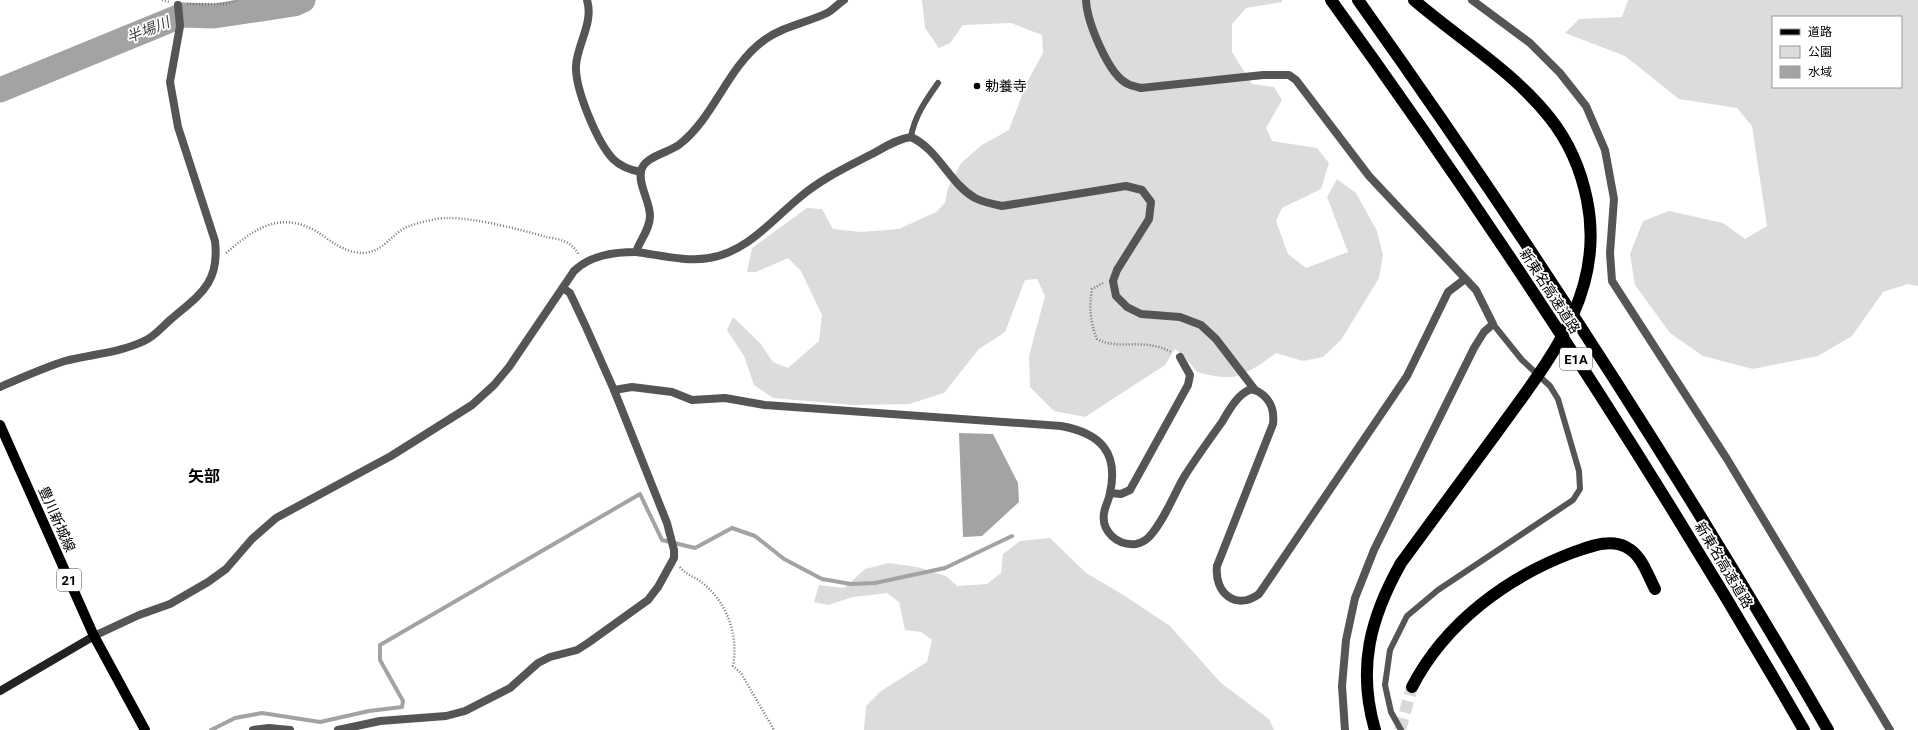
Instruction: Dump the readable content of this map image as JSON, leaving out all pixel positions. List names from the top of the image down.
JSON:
{
  "streets": {
    "highway": ["新東名高速道路", "E1A"],
    "main road": ["豊川新城線", "21"]
  },
  "districts": ["矢部"],
  "water": ["半場川"],
  "places": ["勅養寺"],
  "legend": ["道路", "公園", "水域"]
}
